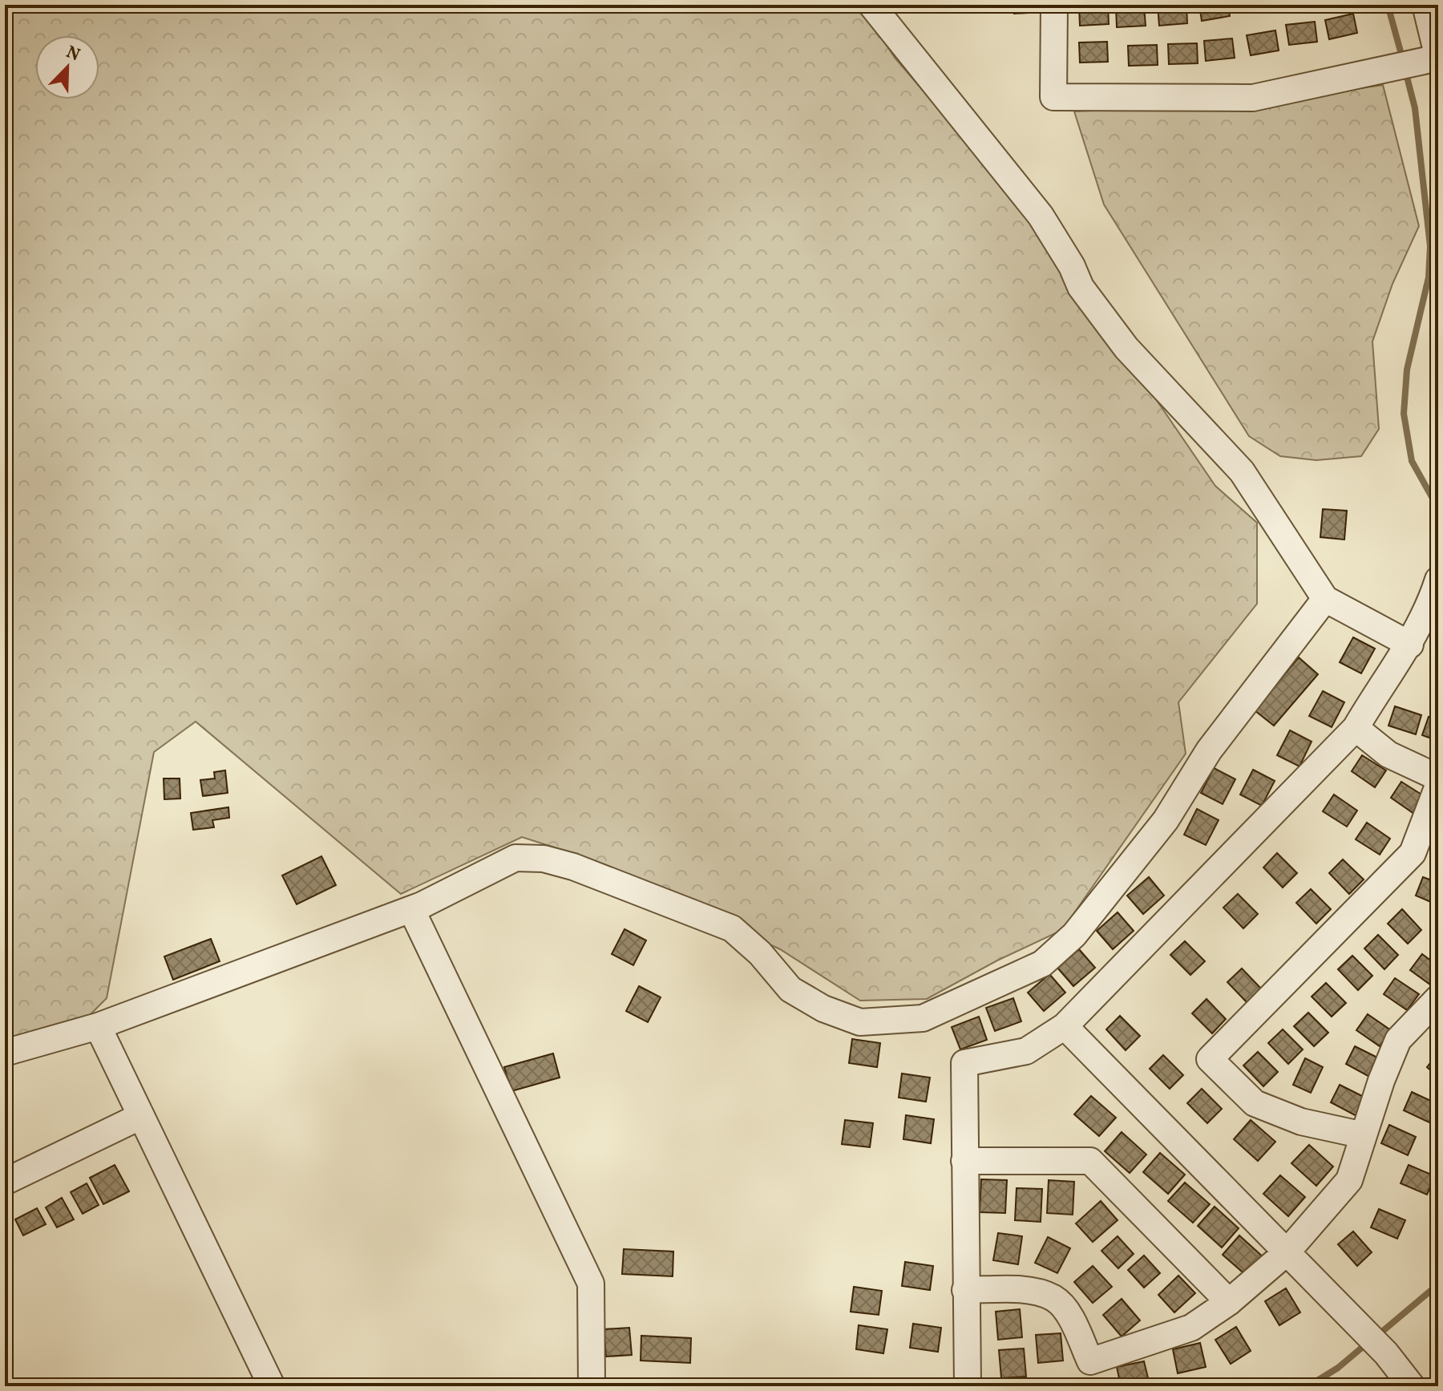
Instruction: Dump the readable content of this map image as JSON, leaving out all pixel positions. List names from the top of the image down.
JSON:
{
  "north": "top right"
}
